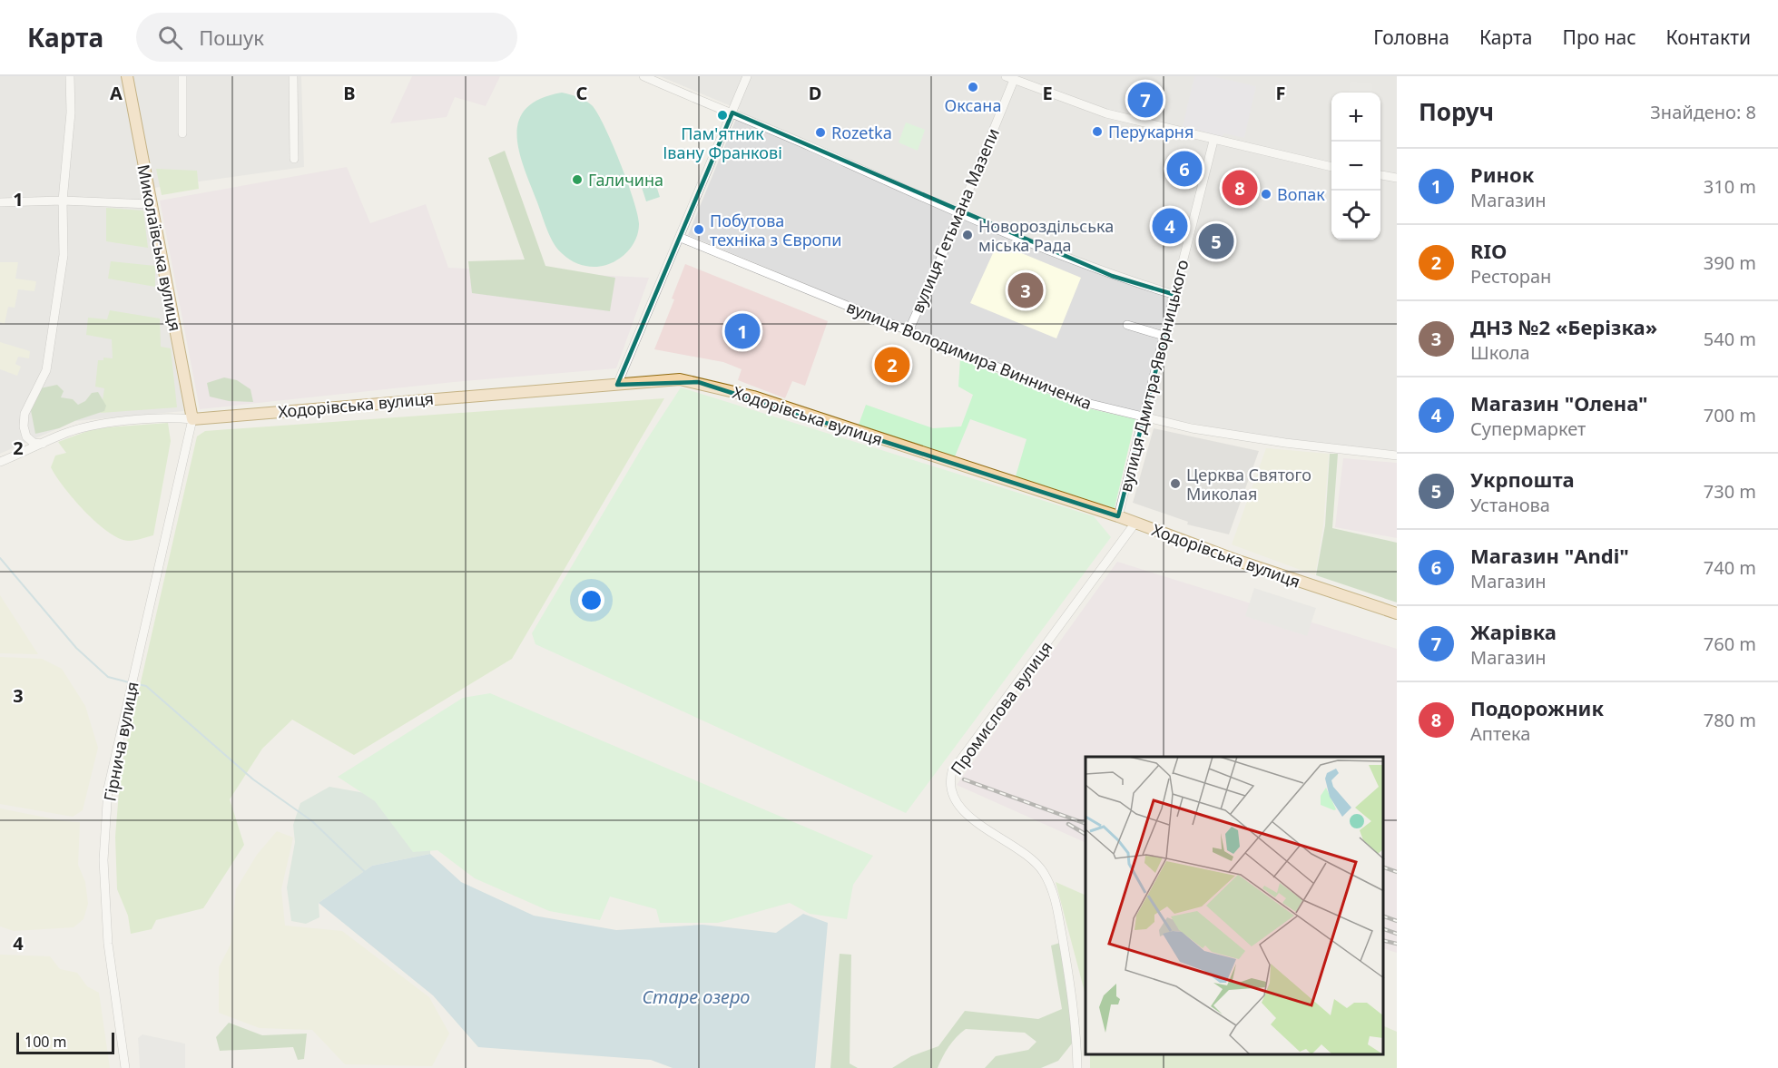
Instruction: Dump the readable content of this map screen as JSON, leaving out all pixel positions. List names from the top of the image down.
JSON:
{
  "streets": {
    "main road": ["Миколаївська вулиця", "Ходорівська вулиця"],
    "street": [
      "вулиця Гетьмана Мазепи",
      "вулиця Володимира Винниченка",
      "вулиця Дмитра Яворницького",
      "Промислова вулиця",
      "Гірнича вулиця"
    ]
  },
  "crossings": [
    ["вулиця Гетьмана Мазепи", "вулиця Володимира Винниченка"],
    ["Миколаївська вулиця", "Ходорівська вулиця"],
    ["Миколаївська вулиця", "Гірнича вулиця"],
    ["вулиця Володимира Винниченка", "вулиця Дмитра Яворницького"],
    ["вулиця Дмитра Яворницького", "Ходорівська вулиця"],
    ["Ходорівська вулиця", "Промислова вулиця"],
    ["Ходорівська вулиця", "Гірнича вулиця"]
  ],
  "water": ["Старе озеро"],
  "places": [
    "Оксана",
    "Пам'ятник Івану Франкові",
    "Перукарня",
    "Rozetka",
    "Галичина",
    "Вопак",
    "Побутова техніка з Європи",
    "Новороздільська міська Рада",
    "Церква Святого Миколая"
  ],
  "scale_bar": "100 m",
  "page": {
    "header": "Карта",
    "search": "Пошук",
    "nav": [
      "Головна",
      "Карта",
      "Про нас",
      "Контакти"
    ],
    "heading": ["Поруч", "Знайдено: 8"],
    "pins": [
      "7",
      "6",
      "8",
      "4",
      "5",
      "3",
      "1",
      "2"
    ],
    "map_buttons": ["+", "−"],
    "list": [
      {
        "mark": "1",
        "name": "Ринок",
        "note": "Магазин",
        "value": "310 m"
      },
      {
        "mark": "2",
        "name": "RIO",
        "note": "Ресторан",
        "value": "390 m"
      },
      {
        "mark": "3",
        "name": "ДНЗ №2 «Берізка»",
        "note": "Школа",
        "value": "540 m"
      },
      {
        "mark": "4",
        "name": "Магазин \"Олена\"",
        "note": "Супермаркет",
        "value": "700 m"
      },
      {
        "mark": "5",
        "name": "Укрпошта",
        "note": "Установа",
        "value": "730 m"
      },
      {
        "mark": "6",
        "name": "Магазин \"Andi\"",
        "note": "Магазин",
        "value": "740 m"
      },
      {
        "mark": "7",
        "name": "Жарівка",
        "note": "Магазин",
        "value": "760 m"
      },
      {
        "mark": "8",
        "name": "Подорожник",
        "note": "Аптека",
        "value": "780 m"
      }
    ],
    "scale": "100 m"
  },
  "grid": {
    "columns": [
      "A",
      "B",
      "C",
      "D",
      "E",
      "F"
    ],
    "rows": [
      "1",
      "2",
      "3",
      "4"
    ]
  }
}
